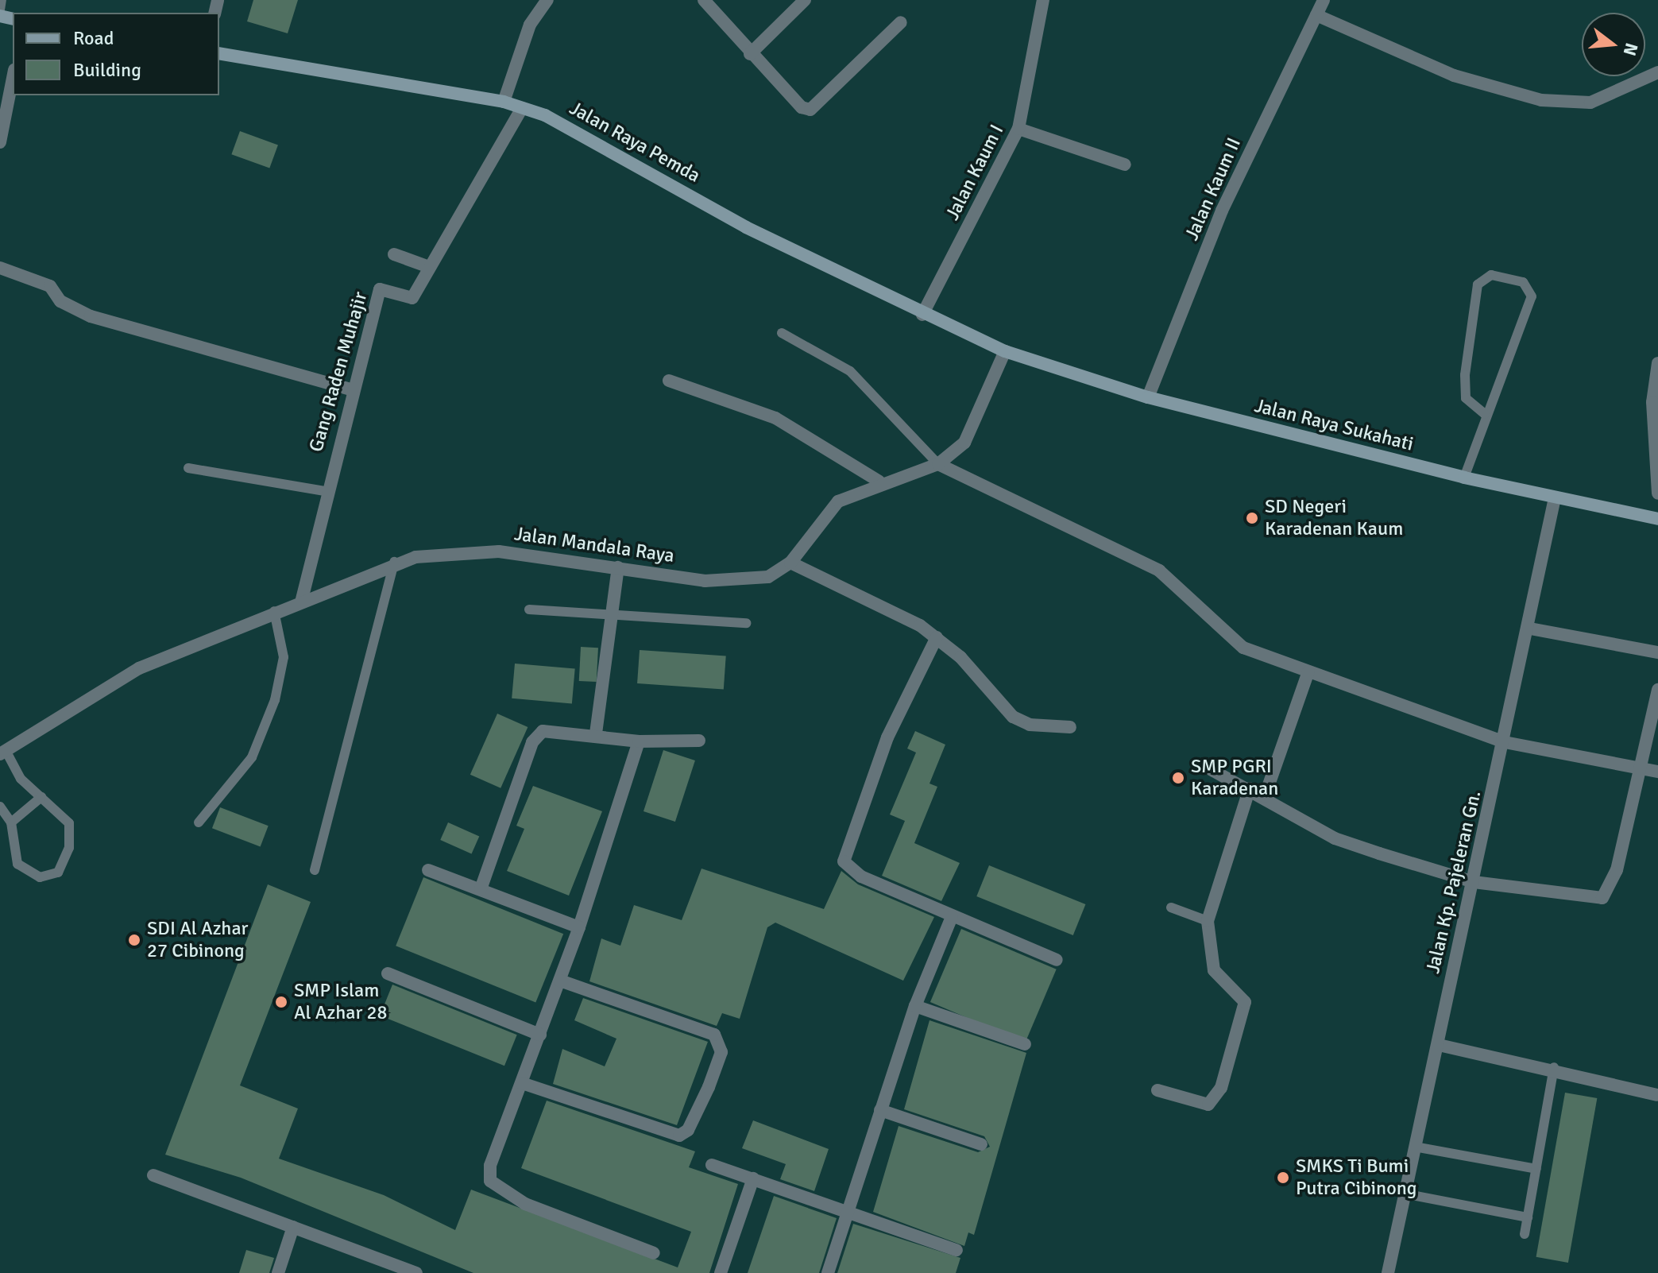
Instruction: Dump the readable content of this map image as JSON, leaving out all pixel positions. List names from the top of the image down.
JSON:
{
  "streets": {
    "main road": ["Jalan Raya Pemda", "Jalan Raya Sukahati"],
    "street": [
      "Jalan Kaum I",
      "Jalan Kaum II",
      "Gang Raden Muhajir",
      "Jalan Mandala Raya",
      "Jalan Kp. Pajeleran Gn."
    ]
  },
  "crossings": [
    ["Jalan Raya Pemda", "Jalan Kaum I"],
    ["Jalan Raya Pemda", "Gang Raden Muhajir"],
    ["Jalan Raya Pemda", "Jalan Raya Sukahati"],
    ["Jalan Raya Pemda", "Jalan Mandala Raya"],
    ["Jalan Kaum II", "Jalan Raya Sukahati"],
    ["Gang Raden Muhajir", "Jalan Mandala Raya"],
    ["Jalan Raya Sukahati", "Jalan Mandala Raya"],
    ["Jalan Raya Sukahati", "Jalan Kp. Pajeleran Gn."]
  ],
  "places": [
    "SD Negeri Karadenan Kaum",
    "SMP PGRI Karadenan",
    "SDI Al Azhar 27 Cibinong",
    "SMP Islam Al Azhar 28",
    "SMKS Ti Bumi Putra Cibinong"
  ],
  "legend": ["Road", "Building"],
  "north": "right"
}
